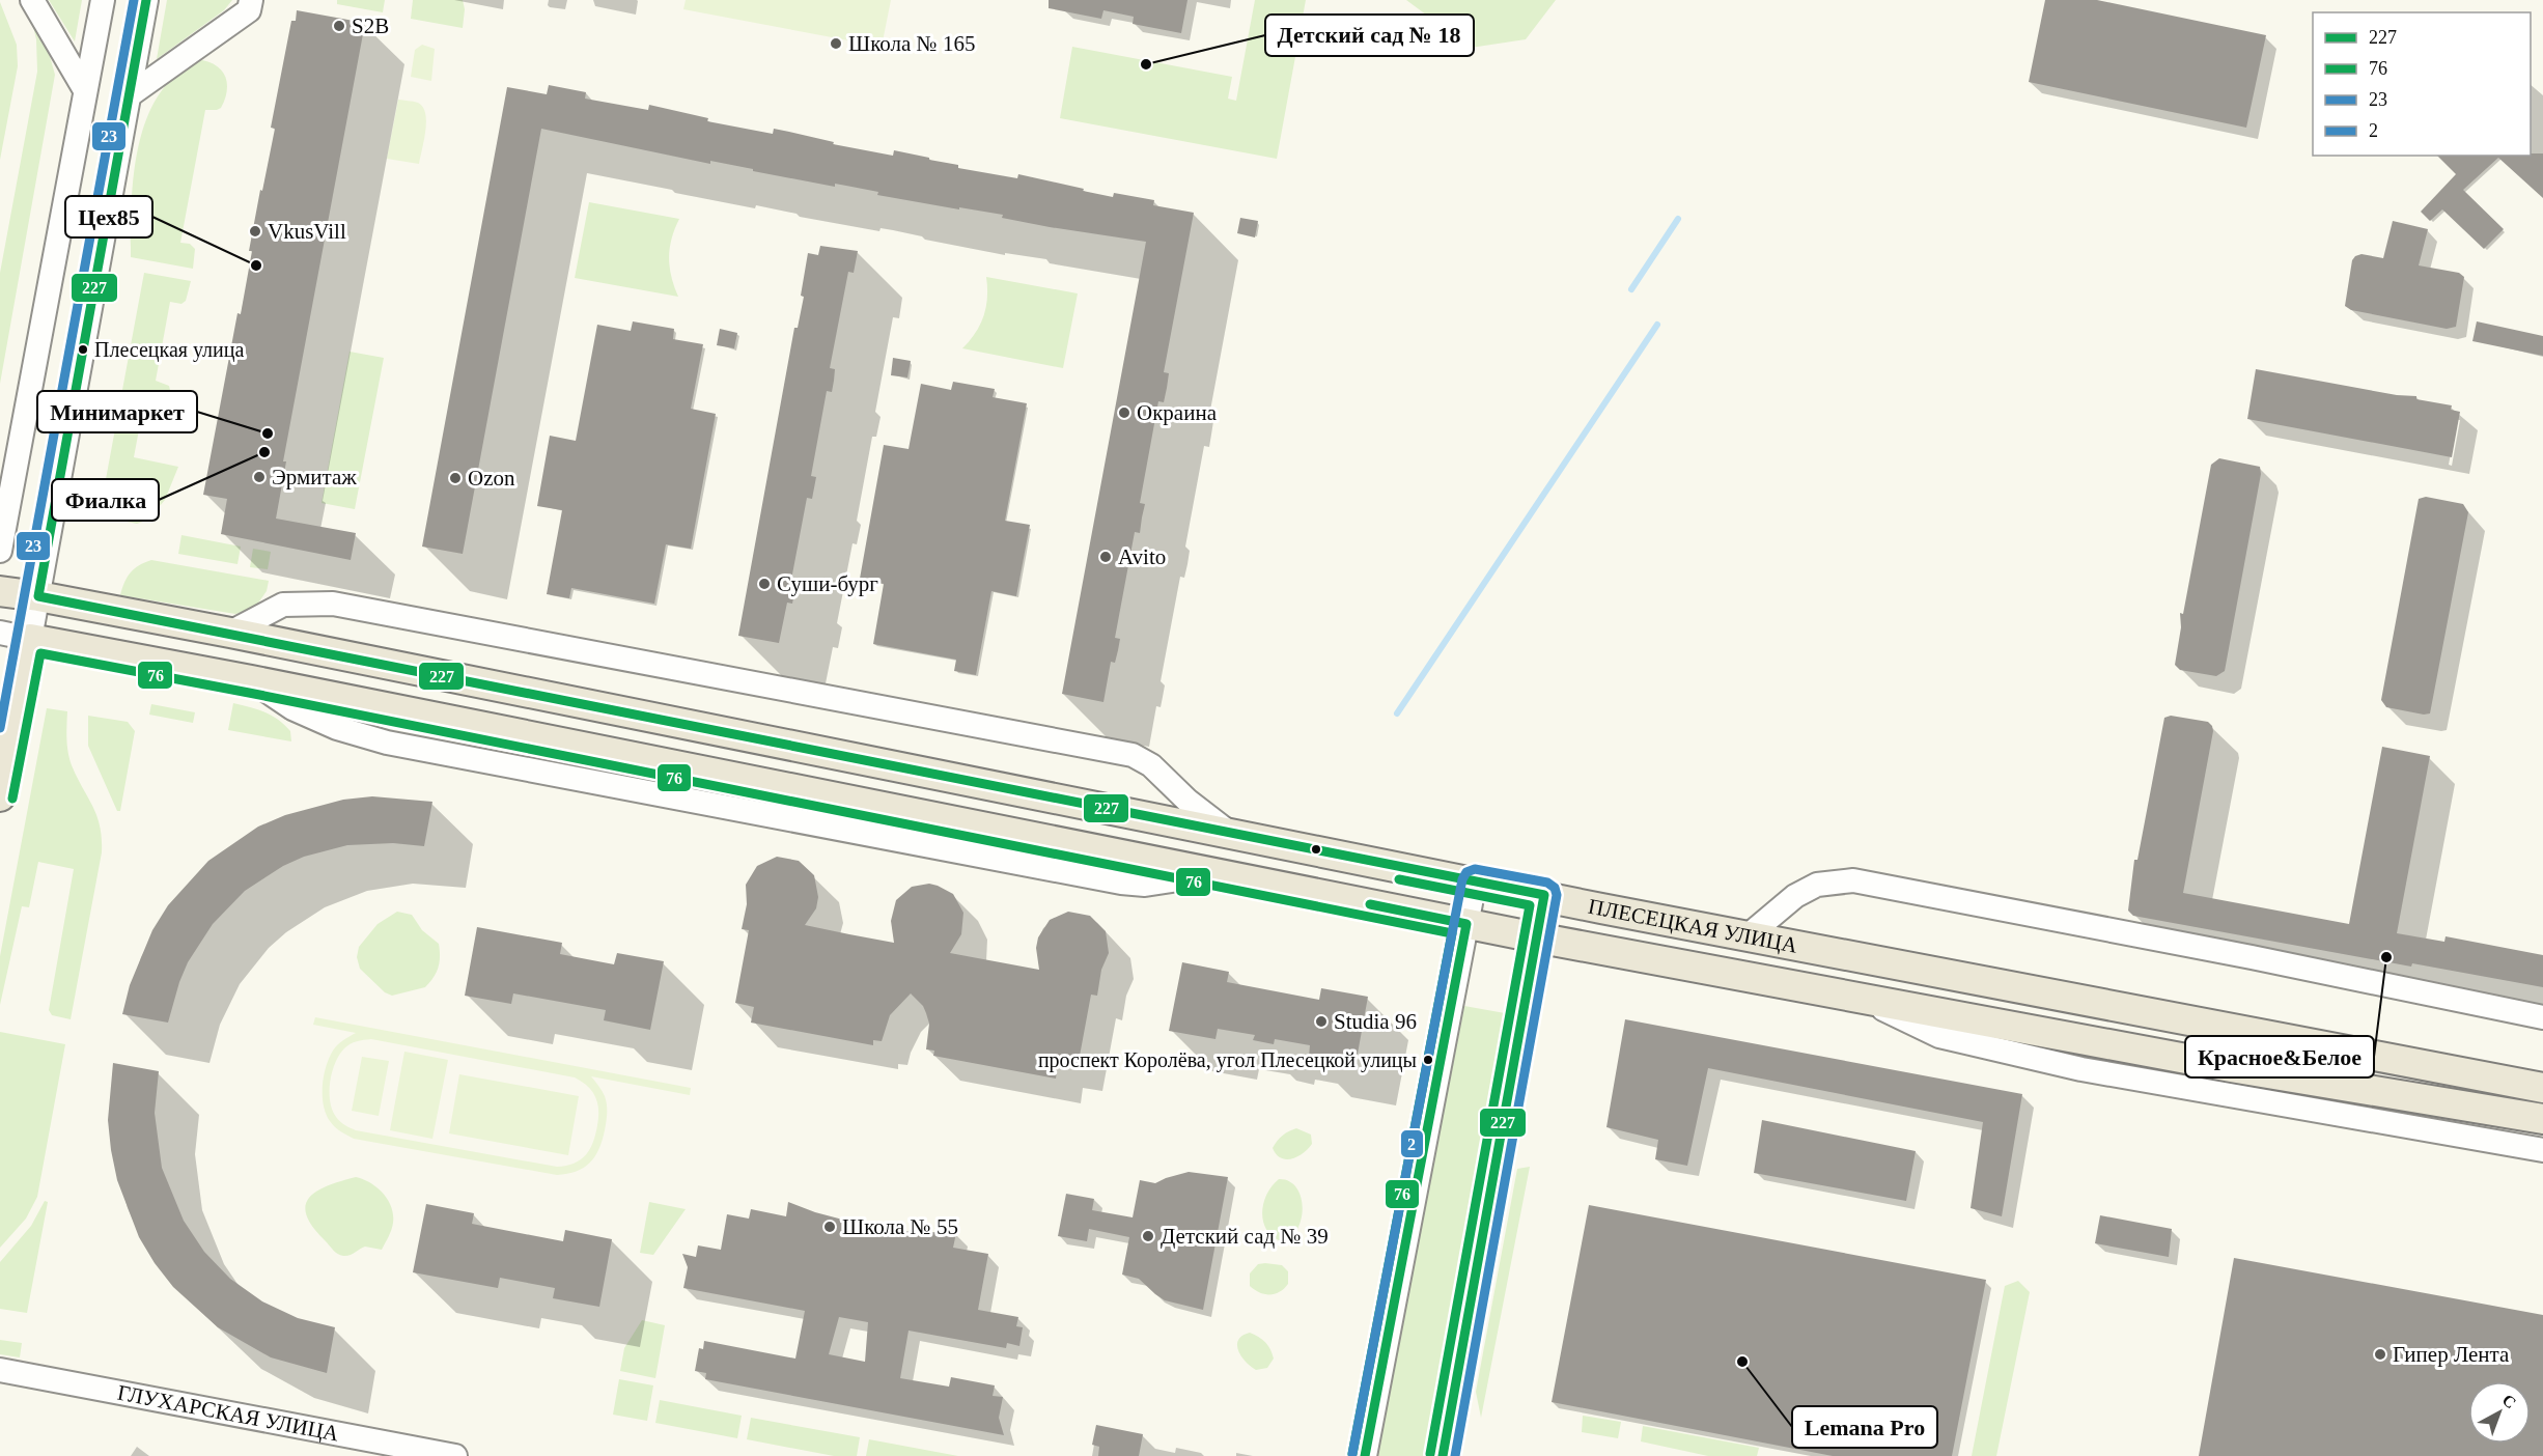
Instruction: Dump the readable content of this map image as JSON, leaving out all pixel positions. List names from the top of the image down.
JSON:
{
  "streets": {
    "main road": ["ПЛЕСЕЦКАЯ УЛИЦА"],
    "street": ["ГЛУХАРСКАЯ УЛИЦА"]
  },
  "places": [
    "S2B",
    "Школа № 165",
    "Детский сад № 18",
    "VkusVill",
    "Цех85",
    "Плесецкая улица",
    "Окраина",
    "Минимаркет",
    "Фиалка",
    "Эрмитаж",
    "Ozon",
    "Avito",
    "Суши-бург",
    "Красное&Белое",
    "Studia 96",
    "проспект Королёва, угол Плесецкой улицы",
    "Школа № 55",
    "Детский сад № 39",
    "Гипер Лента",
    "Lemana Pro"
  ],
  "lines": [
    "transit line 227",
    "transit line 23",
    "transit line 76",
    "transit line 2"
  ],
  "legend": [
    "227",
    "76",
    "23",
    "2"
  ],
  "north": "top right"
}
